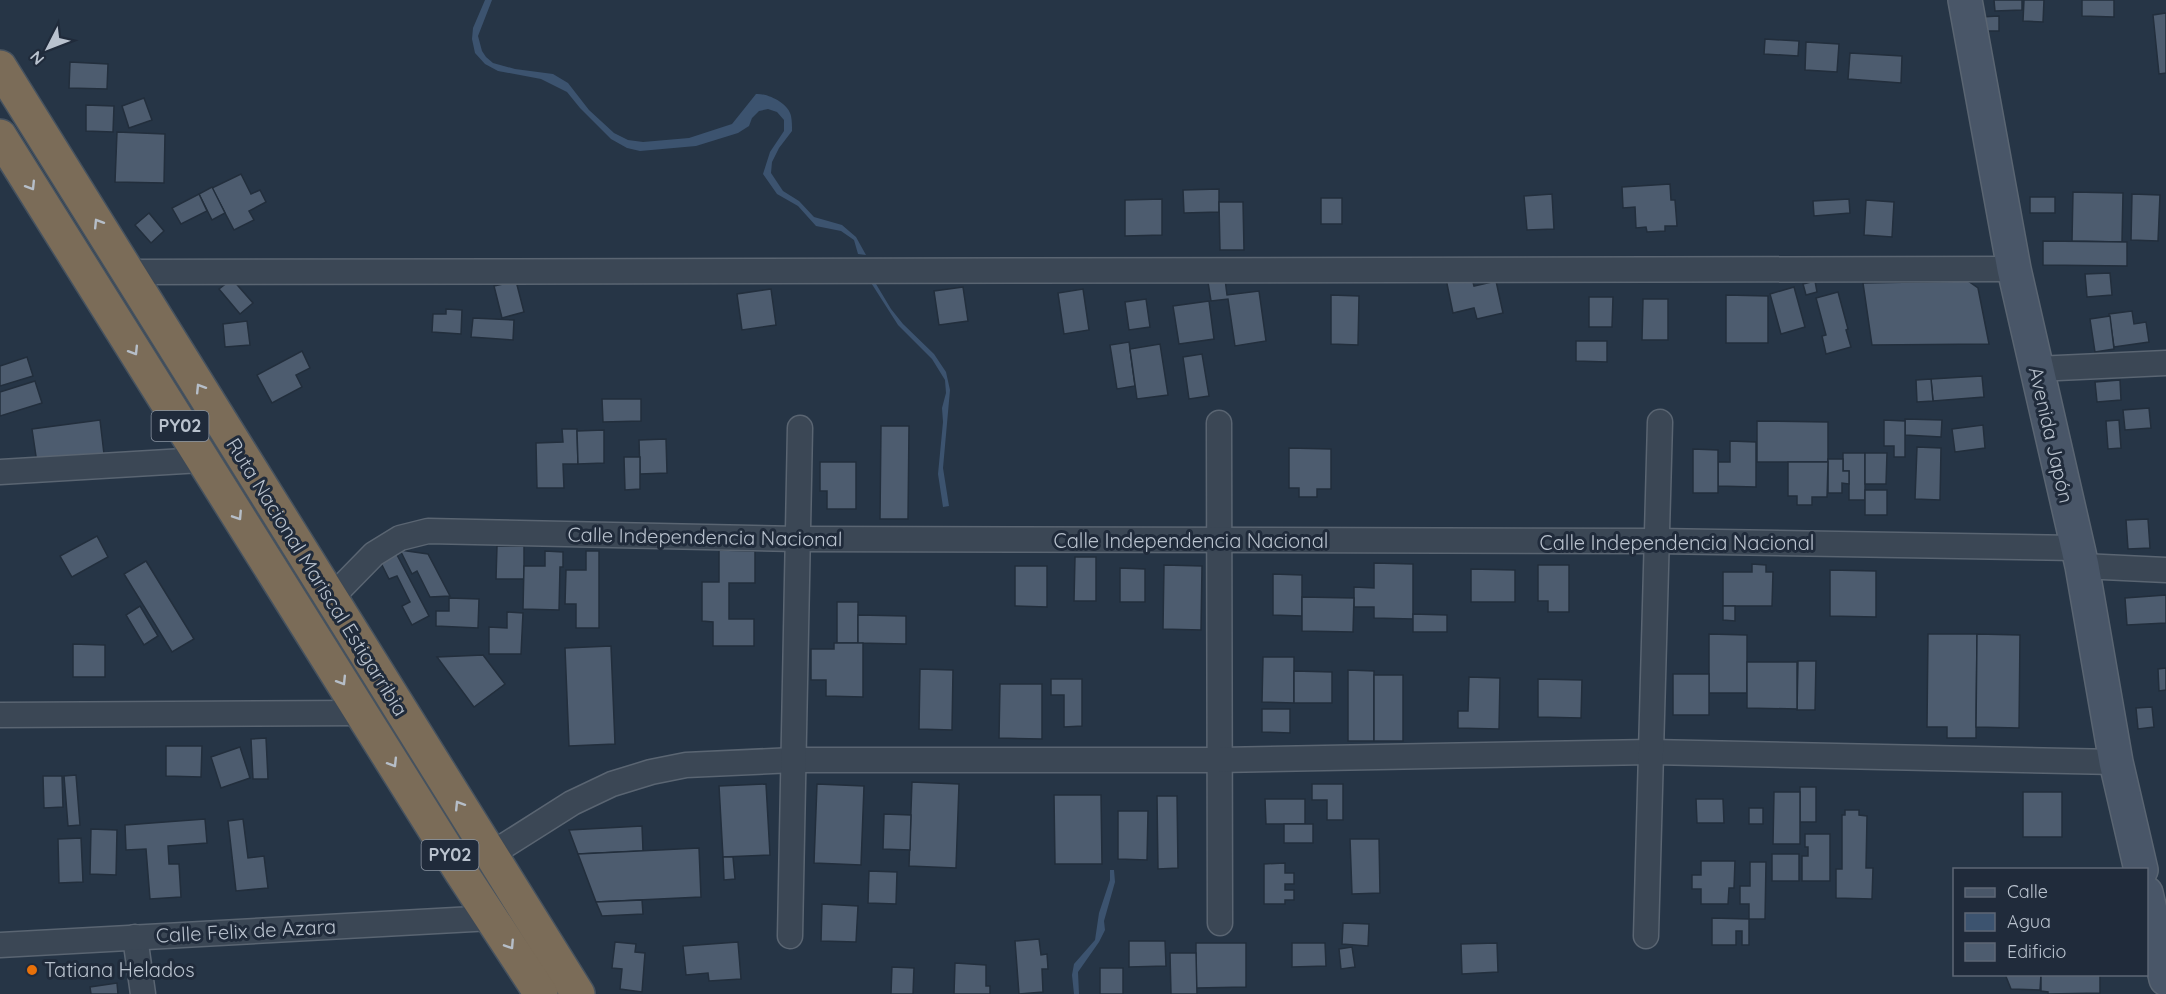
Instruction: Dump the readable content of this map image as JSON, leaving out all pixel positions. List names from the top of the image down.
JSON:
{
  "streets": {
    "highway": ["PY02", "Ruta Nacional Mariscal Estigarribia"],
    "street": ["Avenida Japón", "Calle Independencia Nacional", "Calle Felix de Azara"]
  },
  "crossings": [
    ["Avenida Japón", "Calle Independencia Nacional"],
    ["Calle Independencia Nacional", "Ruta Nacional Mariscal Estigarribia"],
    ["Ruta Nacional Mariscal Estigarribia", "Calle Felix de Azara"]
  ],
  "places": ["Tatiana Helados"],
  "legend": ["Calle", "Agua", "Edificio"],
  "north": "bottom left"
}
